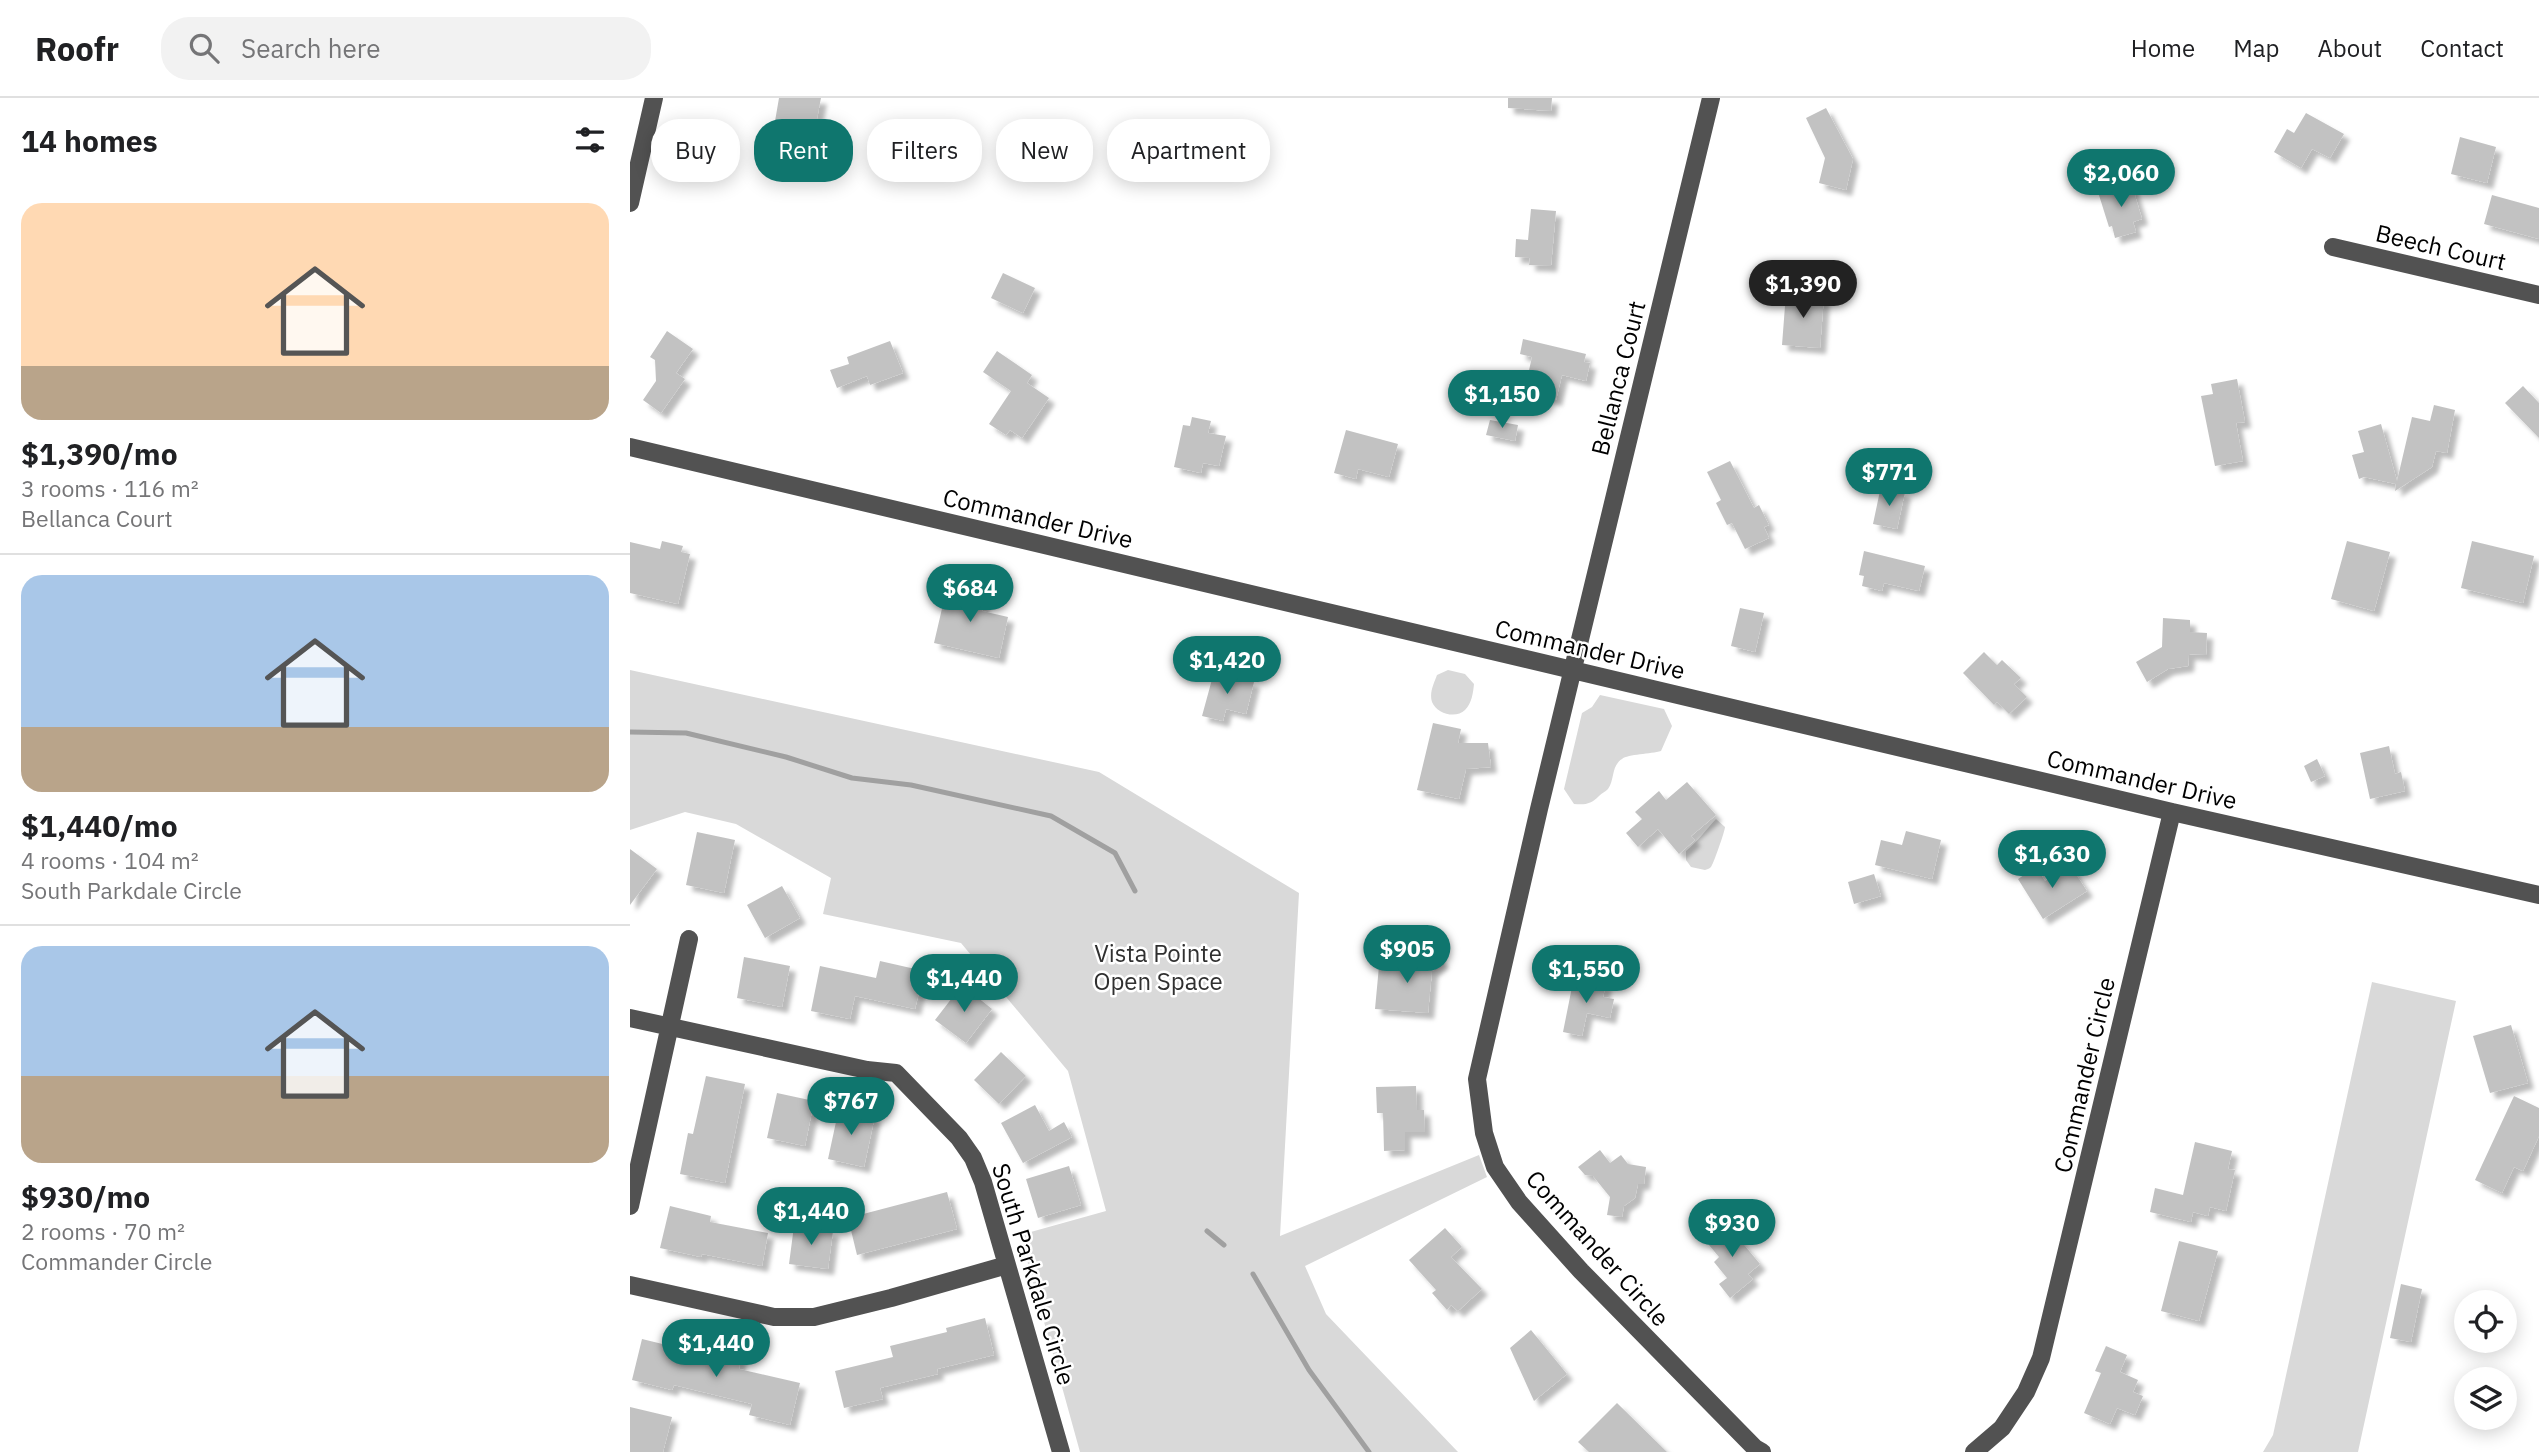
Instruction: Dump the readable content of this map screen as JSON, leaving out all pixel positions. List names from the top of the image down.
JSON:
{
  "streets": {
    "street": [
      "Beech Court",
      "Bellanca Court",
      "Commander Drive",
      "Commander Circle",
      "South Parkdale Circle"
    ]
  },
  "crossings": [
    ["Bellanca Court", "Commander Drive"],
    ["Bellanca Court", "Commander Circle"],
    ["Commander Drive", "Commander Circle"]
  ],
  "parks": ["Vista Pointe Open Space"],
  "page": {
    "header": "Roofr",
    "search": "Search here",
    "nav": [
      "Home",
      "Map",
      "About",
      "Contact"
    ],
    "heading": "14 homes",
    "chip": [
      "Buy",
      "Rent",
      "Filters",
      "New",
      "Apartment"
    ],
    "price": [
      "$2,060",
      "$1,390",
      "$1,150",
      "$771",
      "$684",
      "$1,420",
      "$1,630",
      "$905",
      "$1,550",
      "$1,440",
      "$767",
      "$1,440",
      "$930",
      "$1,440"
    ],
    "list": [
      {
        "name": "$1,390/mo",
        "note": "3 rooms · 116 m² · Bellanca Court"
      },
      {
        "name": "$1,440/mo",
        "note": "4 rooms · 104 m² · South Parkdale Circle"
      },
      {
        "name": "$930/mo",
        "note": "2 rooms · 70 m² · Commander Circle"
      }
    ]
  }
}
